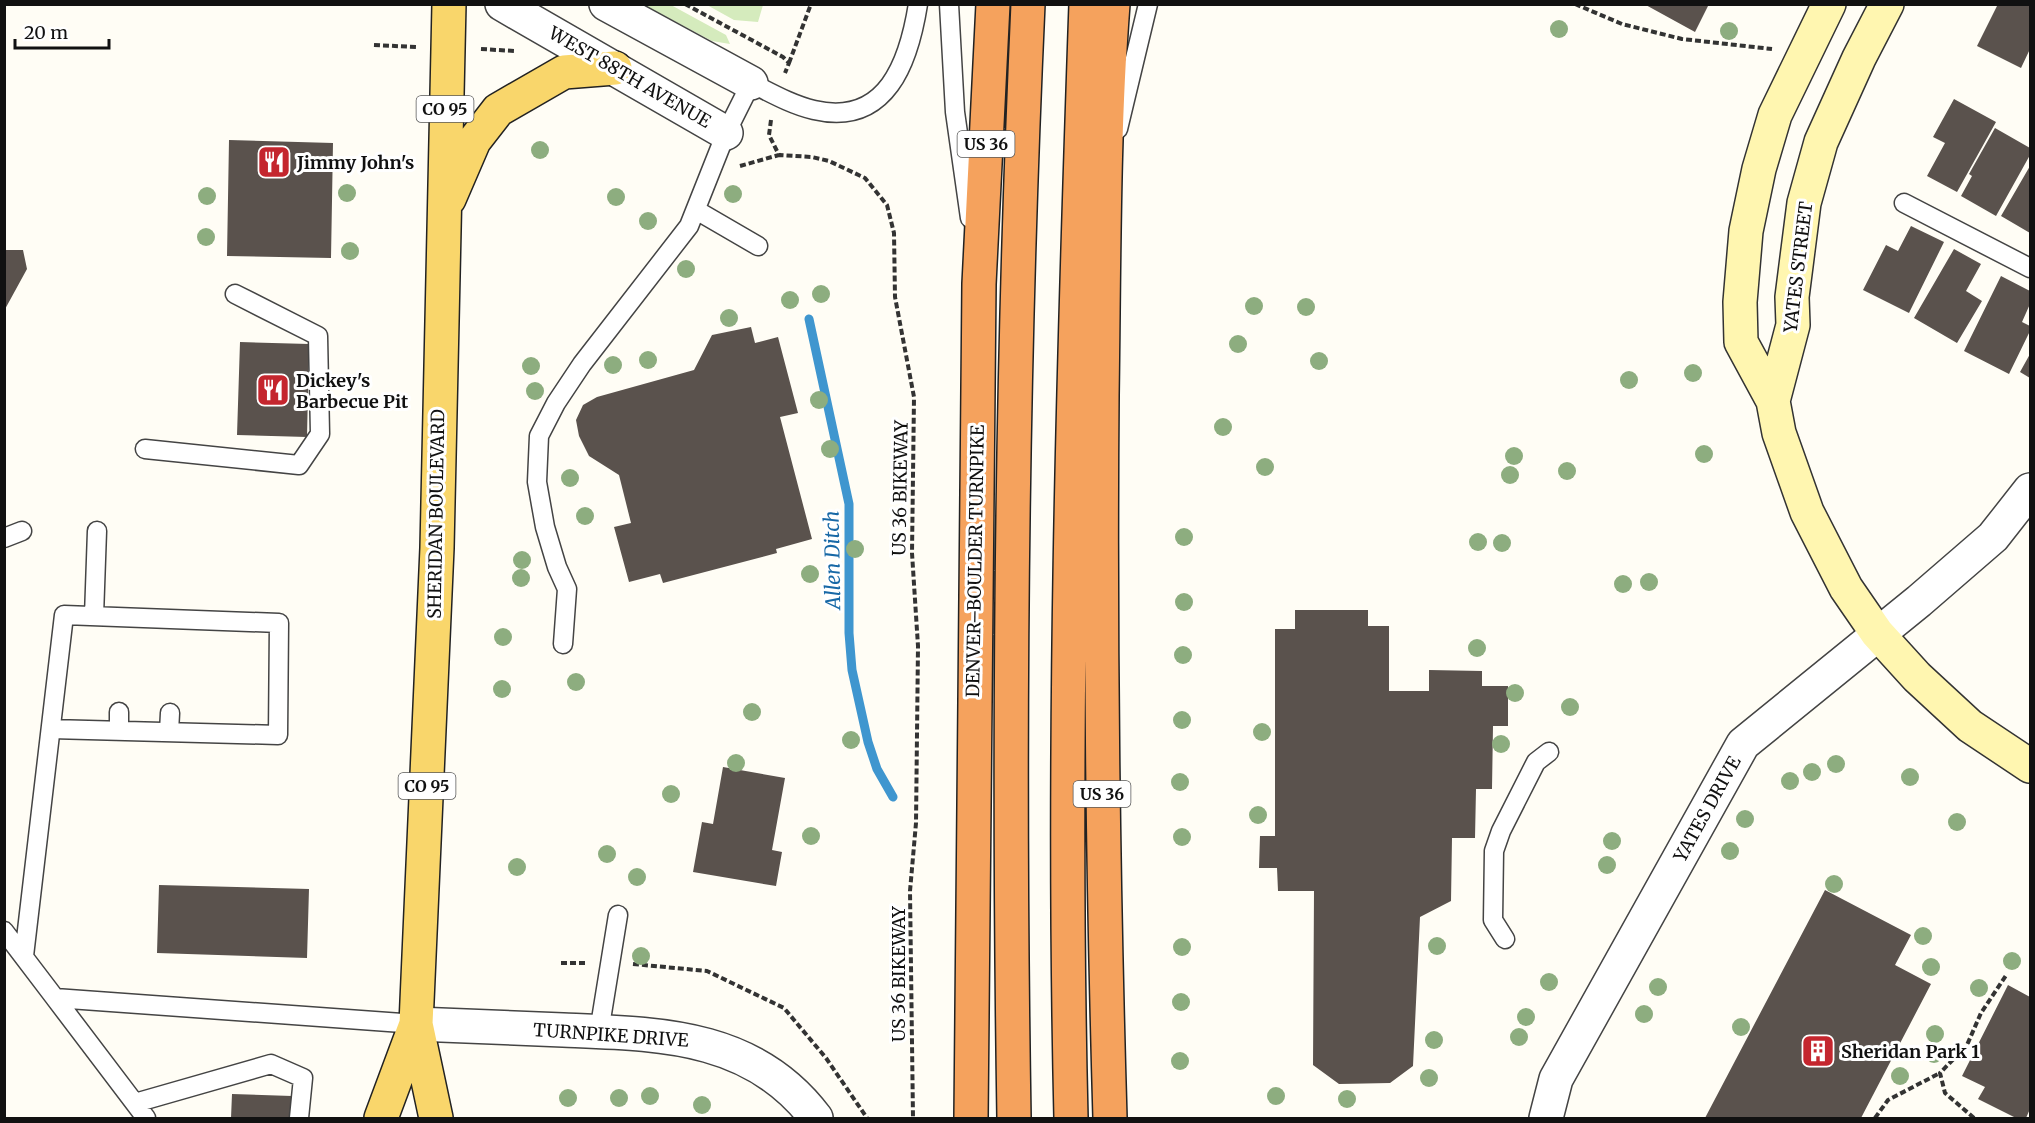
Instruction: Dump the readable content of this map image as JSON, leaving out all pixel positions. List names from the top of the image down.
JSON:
{
  "streets": {
    "highway": ["US 36", "DENVER–BOULDER TURNPIKE"],
    "main road": ["CO 95", "SHERIDAN BOULEVARD"],
    "street": [
      "WEST 88TH AVENUE",
      "YATES STREET",
      "YATES DRIVE",
      "TURNPIKE DRIVE"
    ],
    "path": ["US 36 BIKEWAY"]
  },
  "crossings": [
    ["WEST 88TH AVENUE", "US 36 BIKEWAY"],
    ["YATES STREET", "YATES DRIVE"],
    ["SHERIDAN BOULEVARD", "TURNPIKE DRIVE"]
  ],
  "water": ["Allen Ditch"],
  "places": {
    "restaurant": ["Jimmy John's", "Dickey's Barbecue Pit"],
    "building": ["Sheridan Park 1"]
  },
  "scale_bar": "20 m"
}
